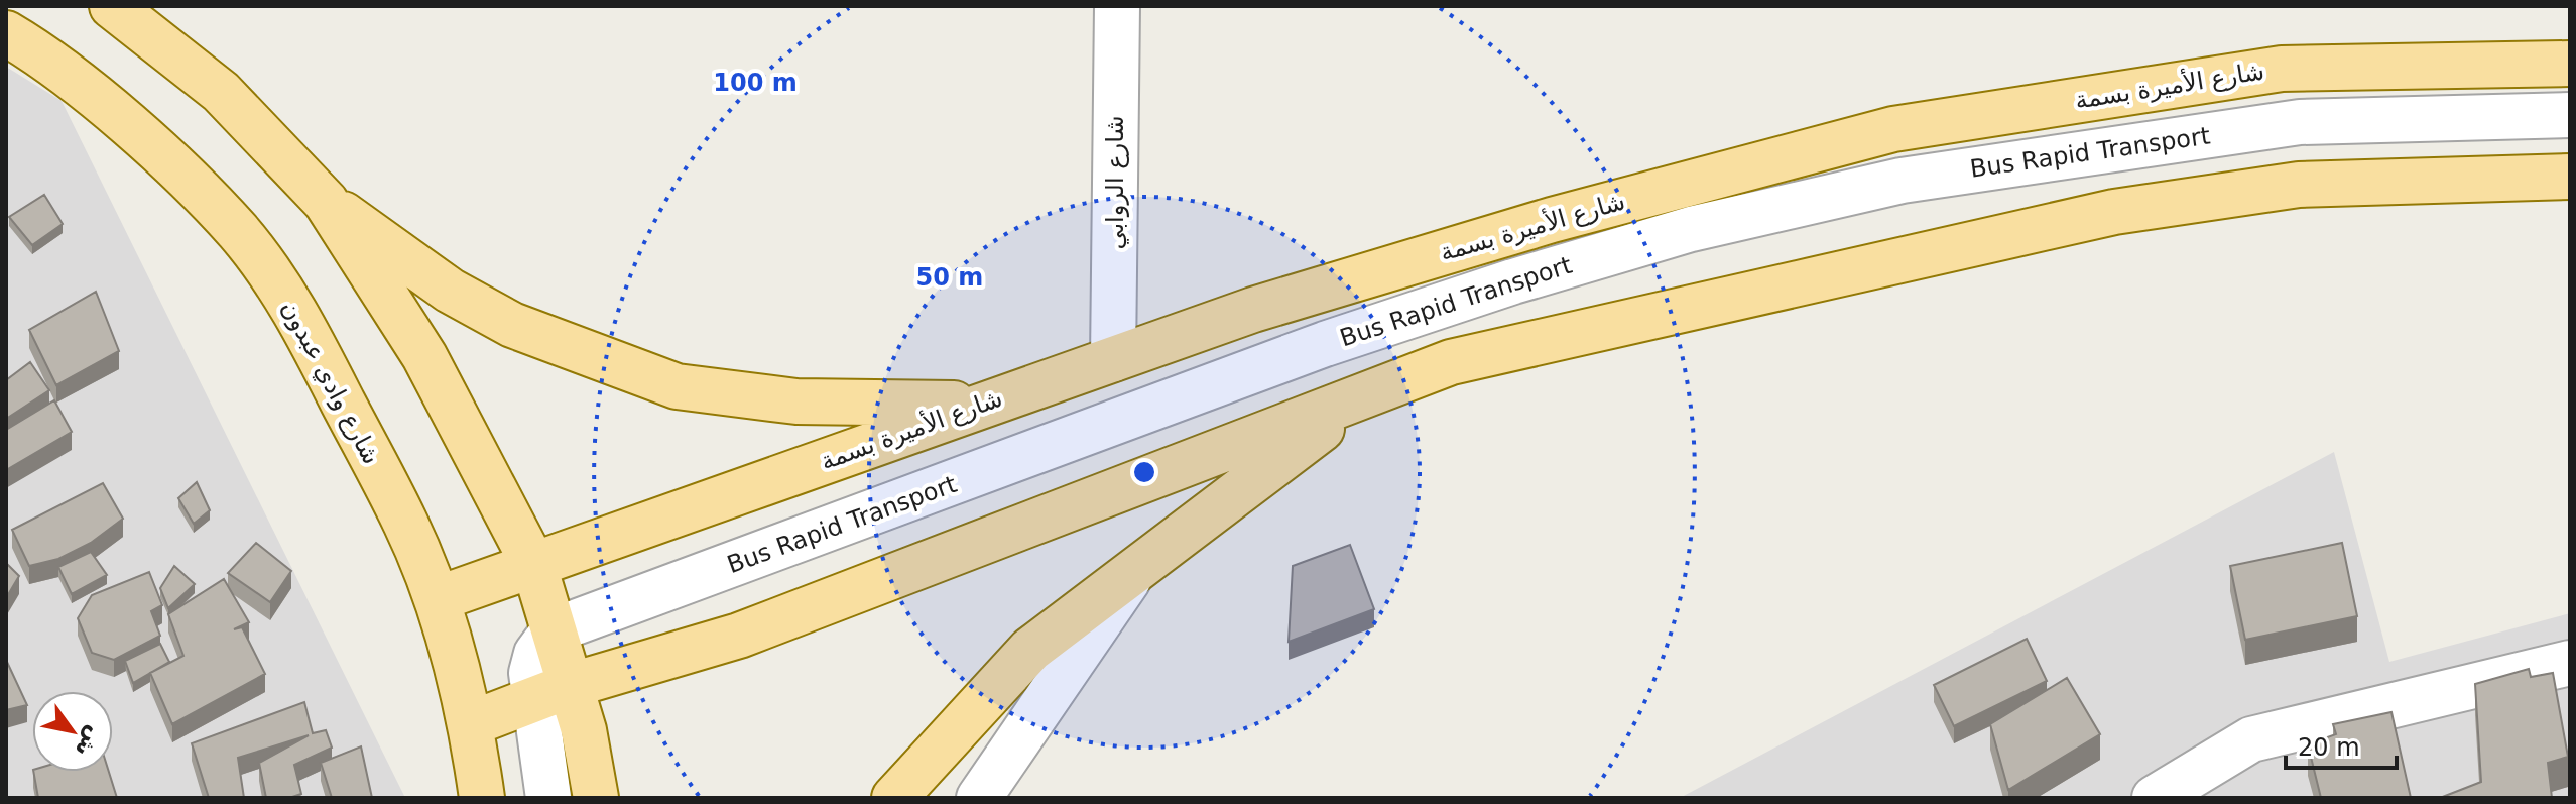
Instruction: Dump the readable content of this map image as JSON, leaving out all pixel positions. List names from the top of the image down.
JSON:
{
  "streets": {
    "main road": ["شارع الأميرة بسمة", "شارع وادي عبدون"],
    "street": ["Bus Rapid Transport", "شارع الروابي"]
  },
  "crossings": [
    ["شارع الأميرة بسمة", "شارع الروابي"],
    ["شارع الأميرة بسمة", "شارع وادي عبدون"]
  ],
  "scale_bar": "20 m",
  "north": "bottom right",
  "rings": ["100 m", "50 m"]
}
